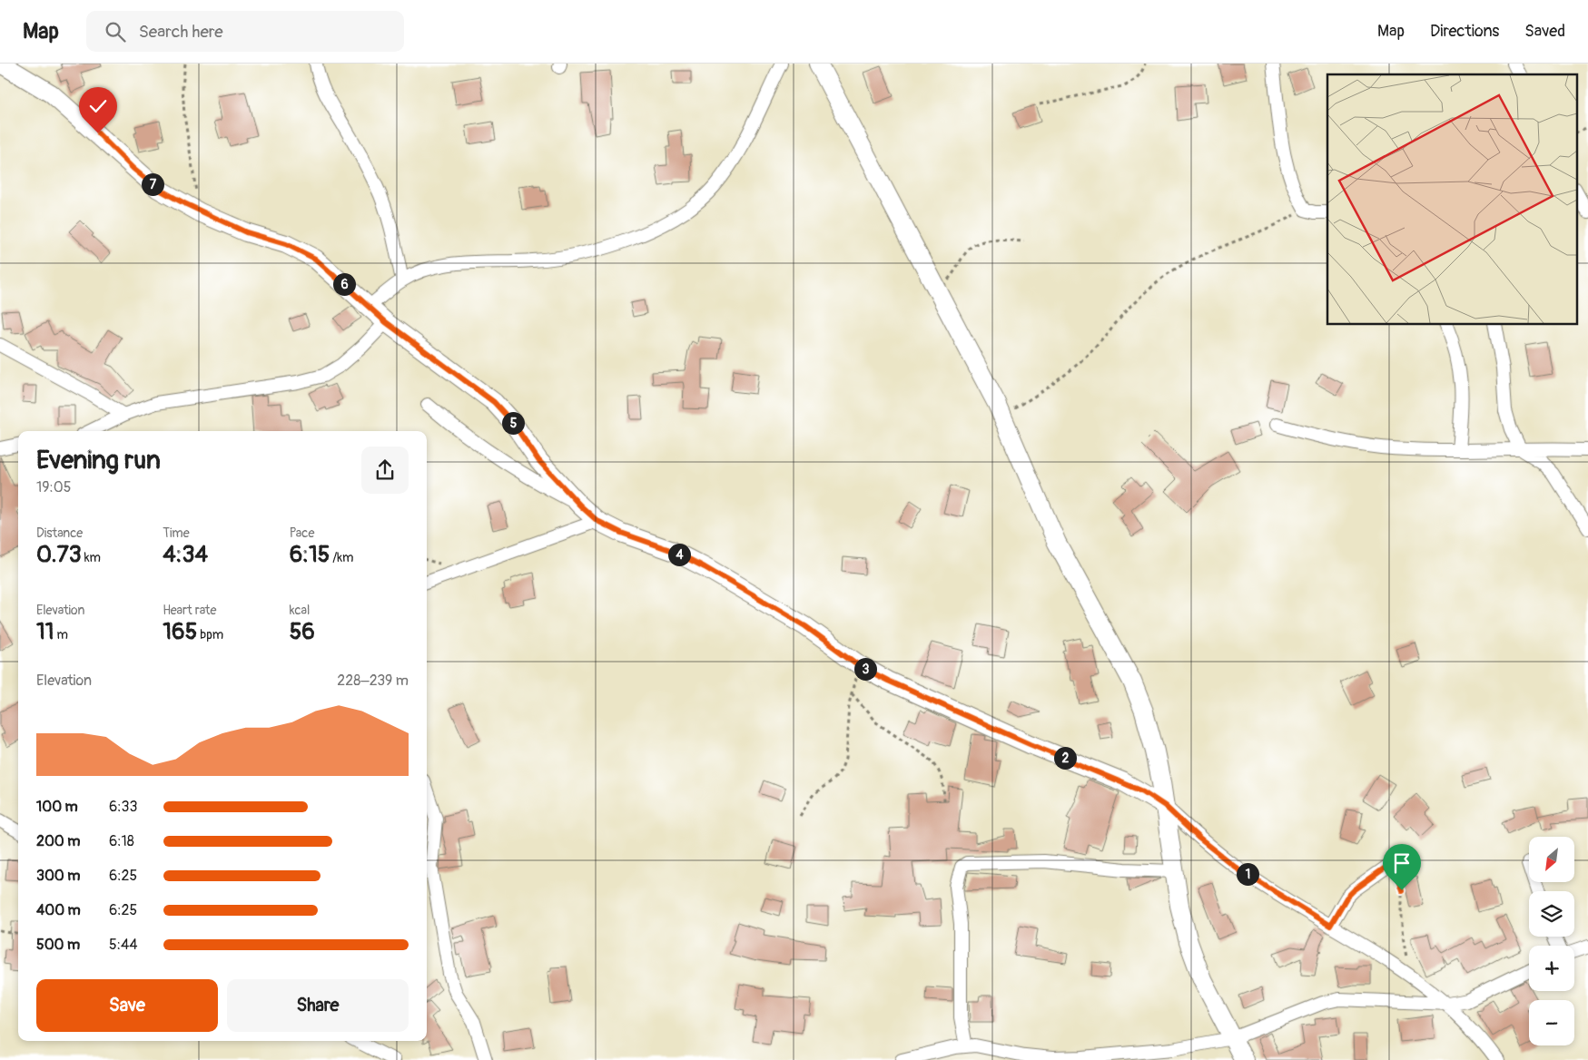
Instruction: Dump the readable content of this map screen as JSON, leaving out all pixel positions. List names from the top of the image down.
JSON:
{
  "north": "bottom left",
  "page": {
    "header": "Map",
    "search": "Search here",
    "nav": ["Map", "Directions", "Saved"],
    "pins": [
      "7",
      "6",
      "5",
      "4",
      "3",
      "2",
      "1"
    ],
    "heading": ["Evening run", "19:05"],
    "stats": [
      ["Distance", "0.73 km"],
      ["Time", "4:34"],
      ["Pace", "6:15 /km"],
      ["Elevation", "11 m"],
      ["Heart rate", "165 bpm"],
      ["kcal", "56"]
    ],
    "chart": ["Elevation", "228–239 m"],
    "list": [
      {
        "name": "100 m",
        "note": "6:33"
      },
      {
        "name": "200 m",
        "note": "6:18"
      },
      {
        "name": "300 m",
        "note": "6:25"
      },
      {
        "name": "400 m",
        "note": "6:25"
      },
      {
        "name": "500 m",
        "note": "5:44"
      }
    ],
    "map_buttons": ["+", "−"],
    "buttons": ["Save", "Share"]
  }
}
